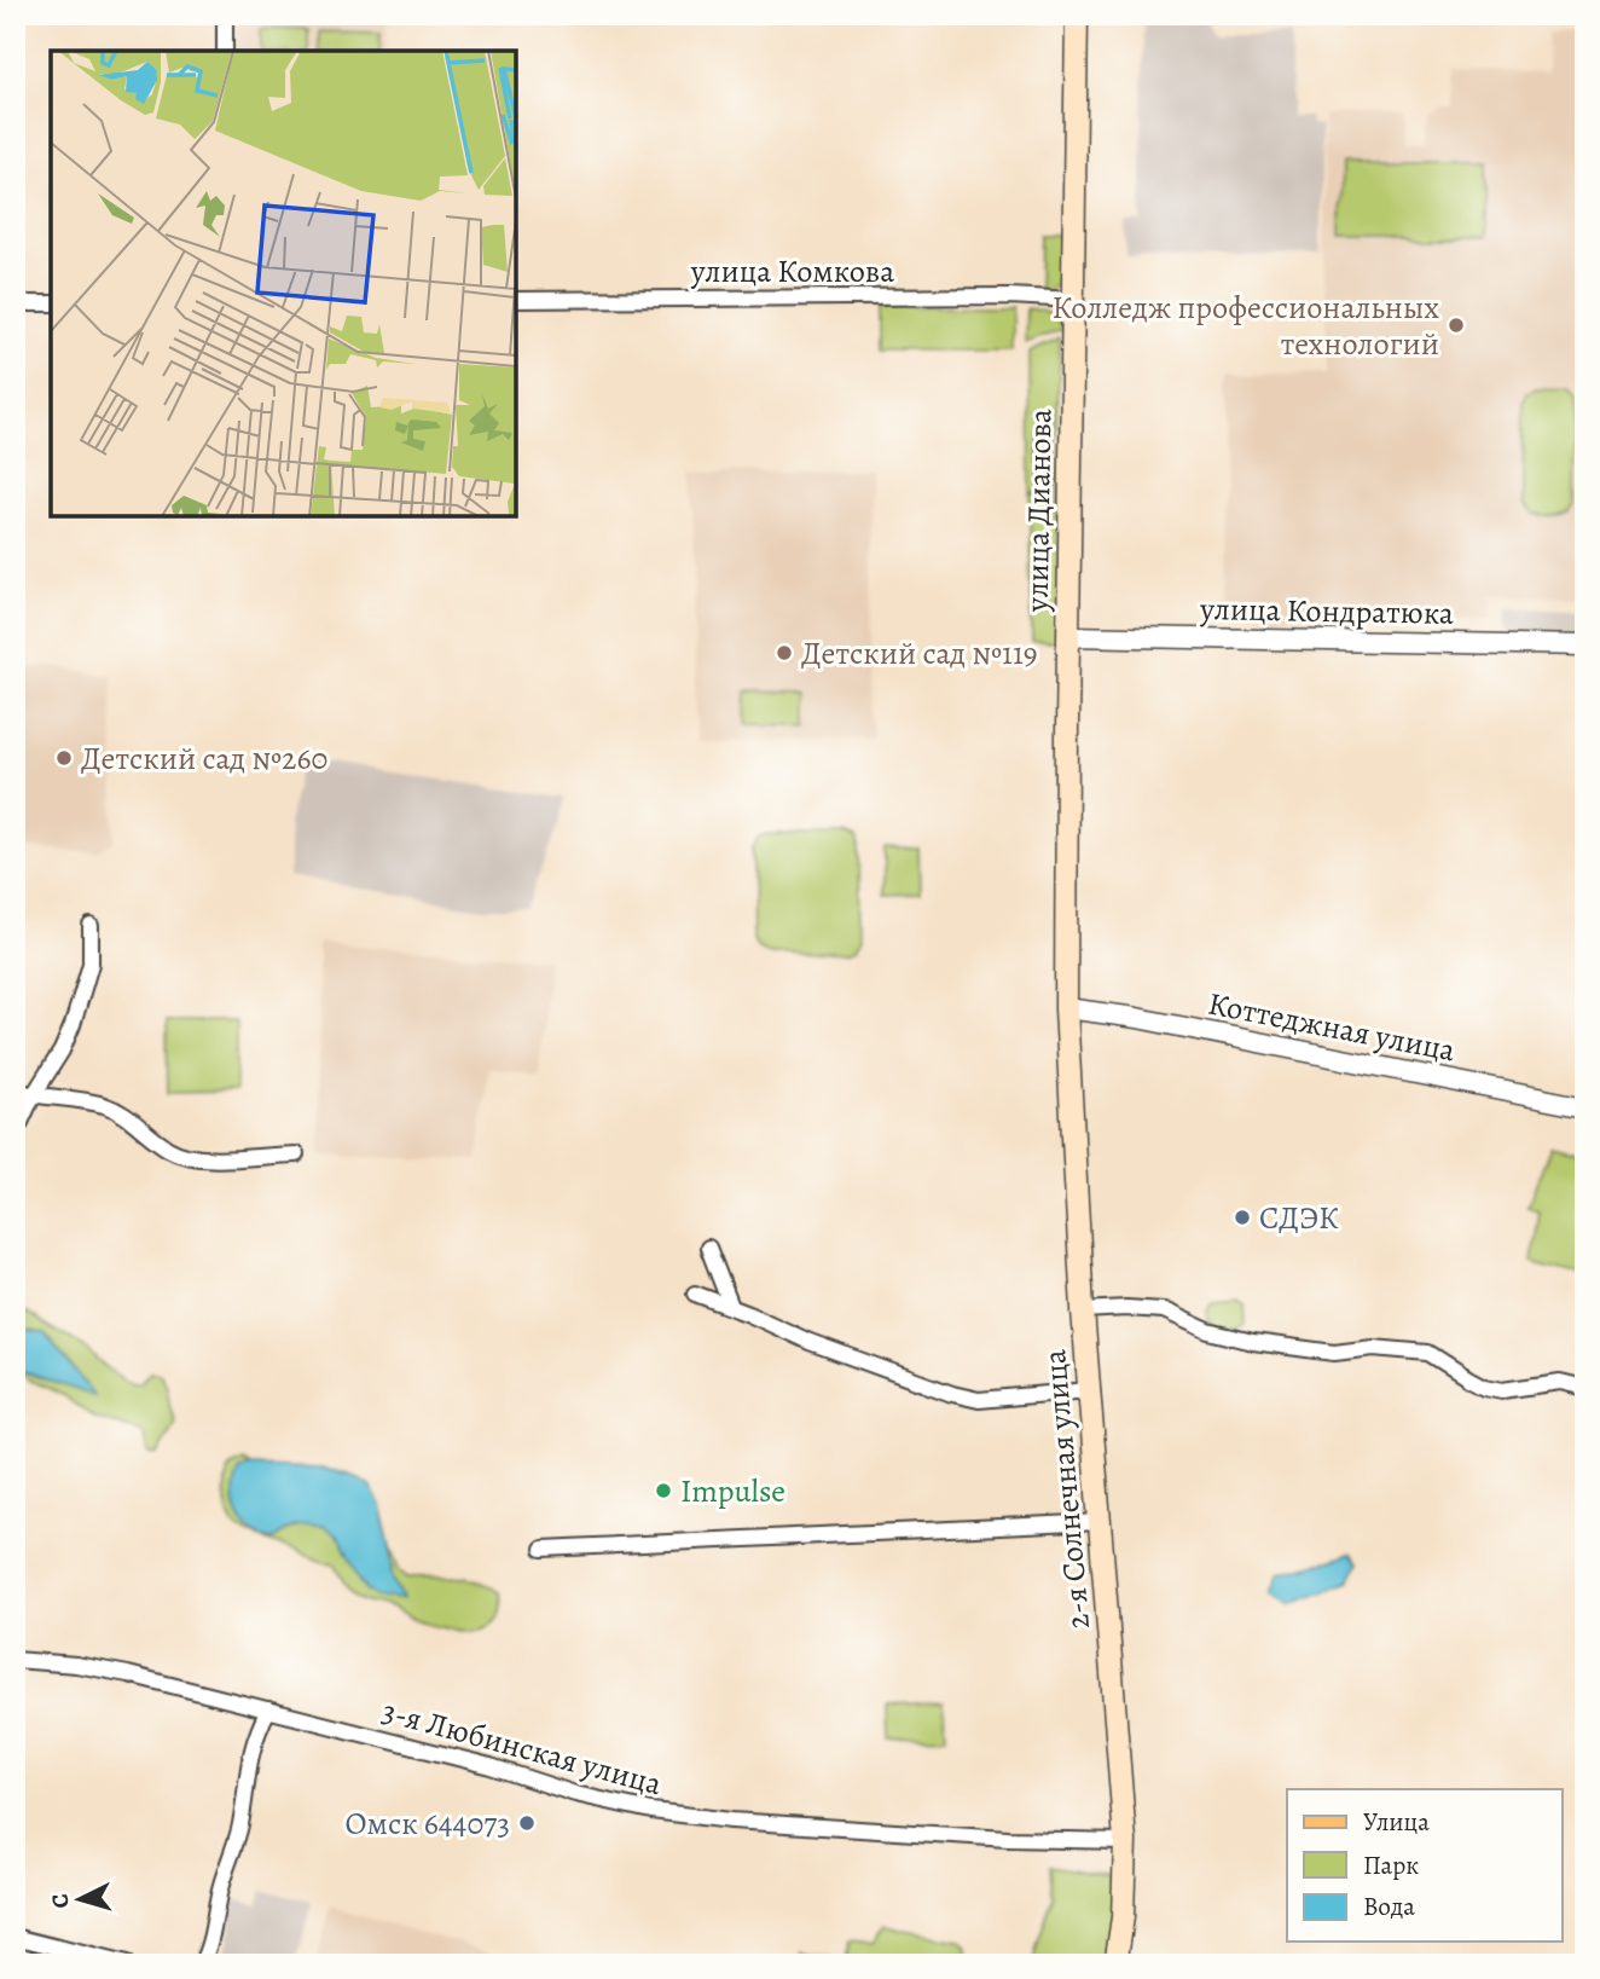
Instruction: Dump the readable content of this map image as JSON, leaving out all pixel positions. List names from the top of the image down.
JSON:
{
  "streets": {
    "main road": ["улица Дианова", "2-я Солнечная улица"],
    "street": [
      "улица Комкова",
      "улица Кондратюка",
      "Коттеджная улица",
      "3-я Любинская улица"
    ]
  },
  "crossings": [
    ["улица Комкова", "улица Дианова"],
    ["улица Дианова", "улица Кондратюка"],
    ["улица Дианова", "Коттеджная улица"],
    ["улица Дианова", "2-я Солнечная улица"],
    ["Коттеджная улица", "2-я Солнечная улица"],
    ["2-я Солнечная улица", "3-я Любинская улица"]
  ],
  "places": [
    "Колледж профессиональных технологий",
    "Детский сад №119",
    "Детский сад №260",
    "СДЭК",
    "Impulse",
    "Омск 644073"
  ],
  "legend": ["Улица", "Парк", "Вода"],
  "north": "left"
}
